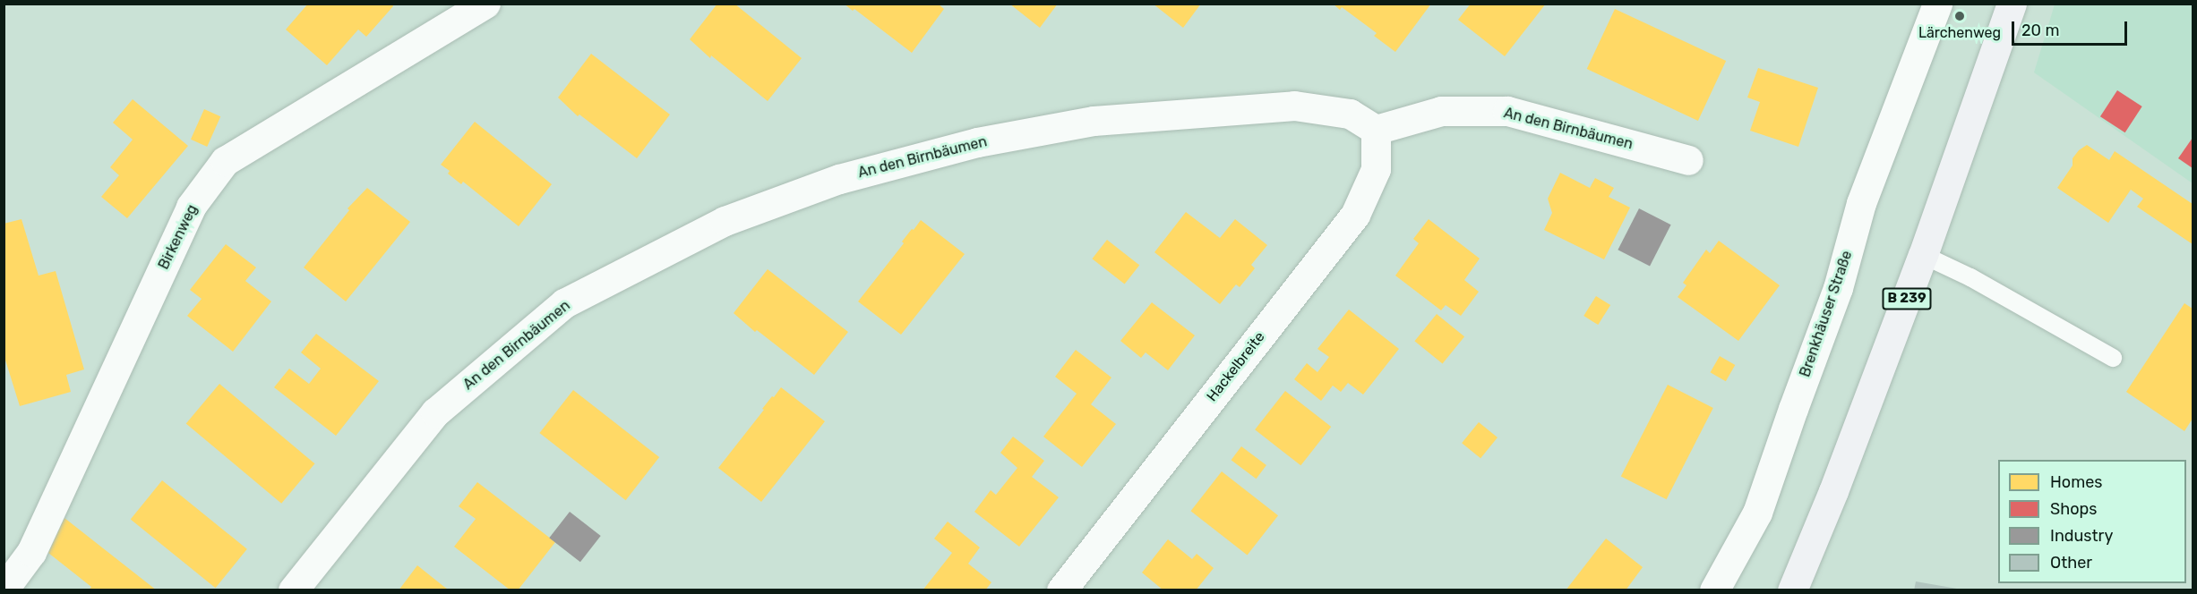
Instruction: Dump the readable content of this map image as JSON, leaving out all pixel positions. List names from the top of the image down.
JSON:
{
  "streets": {
    "main road": ["B 239"],
    "street": [
      "An den Birnbäumen",
      "Birkenweg",
      "Brenkhäuser Straße",
      "Hackelbreite"
    ]
  },
  "crossings": [
    ["An den Birnbäumen", "Hackelbreite"]
  ],
  "places": ["Lärchenweg"],
  "legend": [
    "Homes",
    "Shops",
    "Industry",
    "Other"
  ],
  "scale_bar": "20 m"
}
